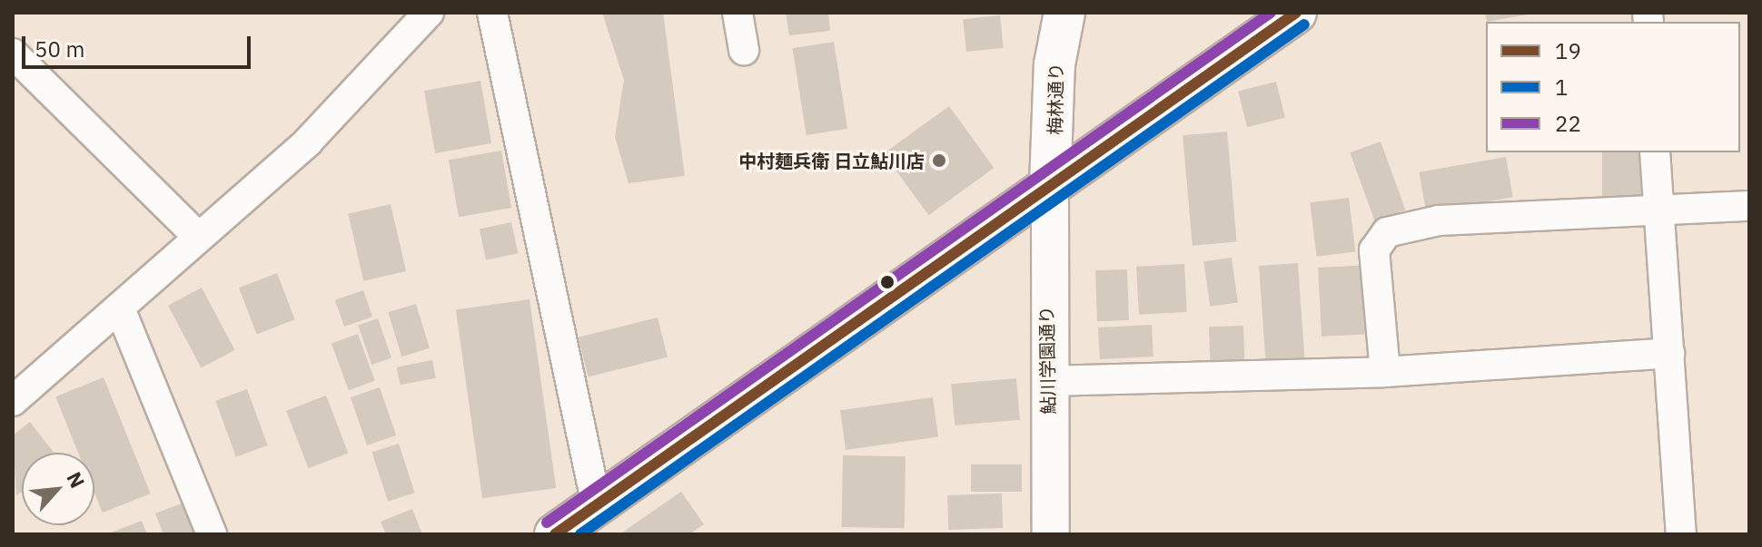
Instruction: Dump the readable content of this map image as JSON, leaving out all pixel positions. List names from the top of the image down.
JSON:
{
  "streets": {
    "main road": ["梅林通り"],
    "street": ["鮎川学園通り"]
  },
  "crossings": [
    ["梅林通り", "鮎川学園通り"]
  ],
  "places": ["中村麺兵衛 日立鮎川店"],
  "lines": ["transit line 19", "transit line 22", "transit line 1"],
  "legend": ["19", "1", "22"],
  "scale_bar": "50 m",
  "north": "top right"
}
